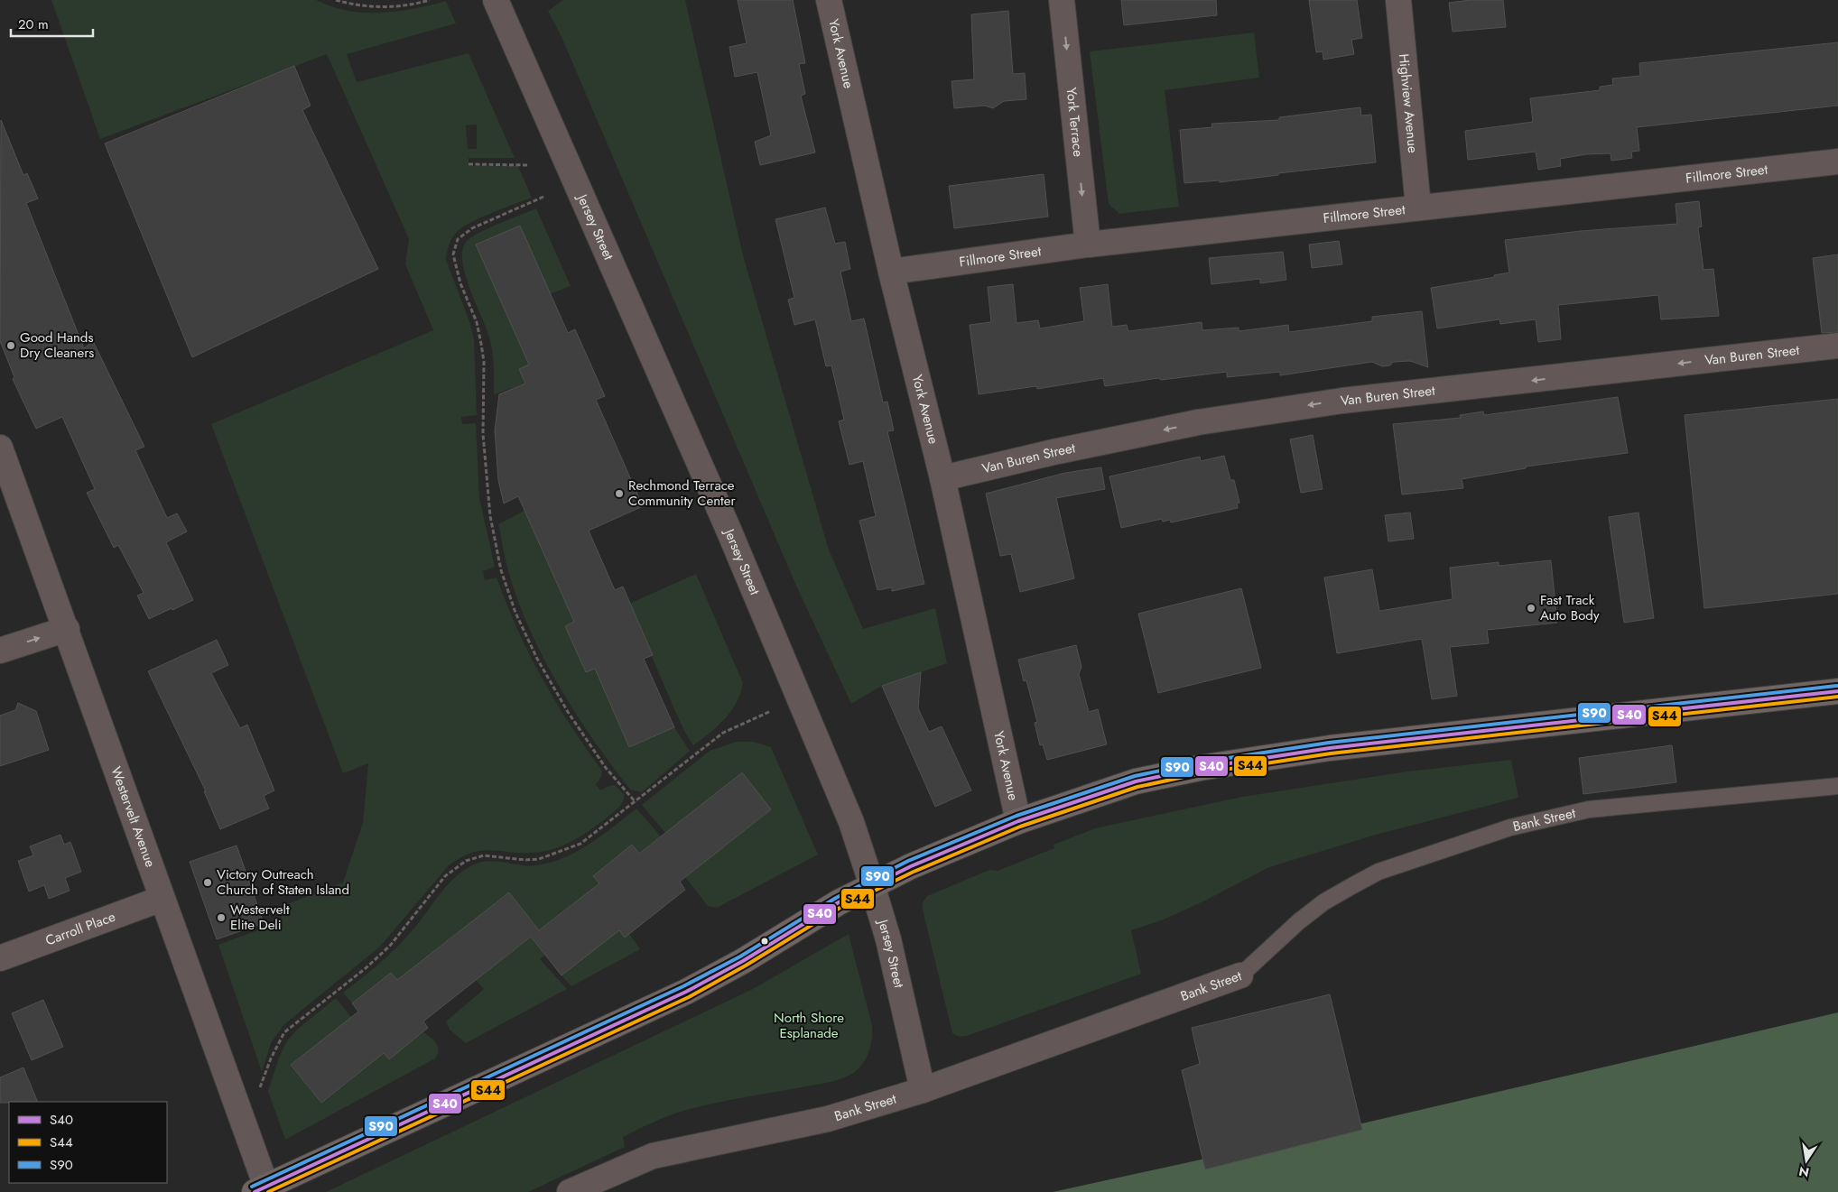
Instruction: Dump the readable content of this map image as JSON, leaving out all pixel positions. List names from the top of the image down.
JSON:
{
  "streets": {
    "street": [
      "York Avenue",
      "Highview Avenue",
      "York Terrace",
      "Fillmore Street",
      "Jersey Street",
      "Van Buren Street",
      "Westervelt Avenue",
      "Bank Street",
      "Carroll Place"
    ]
  },
  "crossings": [
    ["York Avenue", "Fillmore Street"],
    ["York Avenue", "Van Buren Street"],
    ["Highview Avenue", "Fillmore Street"],
    ["York Terrace", "Fillmore Street"],
    ["Jersey Street", "Bank Street"],
    ["Westervelt Avenue", "Carroll Place"]
  ],
  "one_way": ["York Terrace", "Van Buren Street"],
  "parks": ["North Shore Esplanade"],
  "places": [
    "Good Hands Dry Cleaners",
    "Rechmond Terrace Community Center",
    "Fast Track Auto Body",
    "Victory Outreach Church of Staten Island",
    "Westervelt Elite Deli"
  ],
  "lines": ["transit line S90", "transit line S40", "transit line S44"],
  "legend": ["S40", "S44", "S90"],
  "scale_bar": "20 m",
  "north": "bottom"
}
